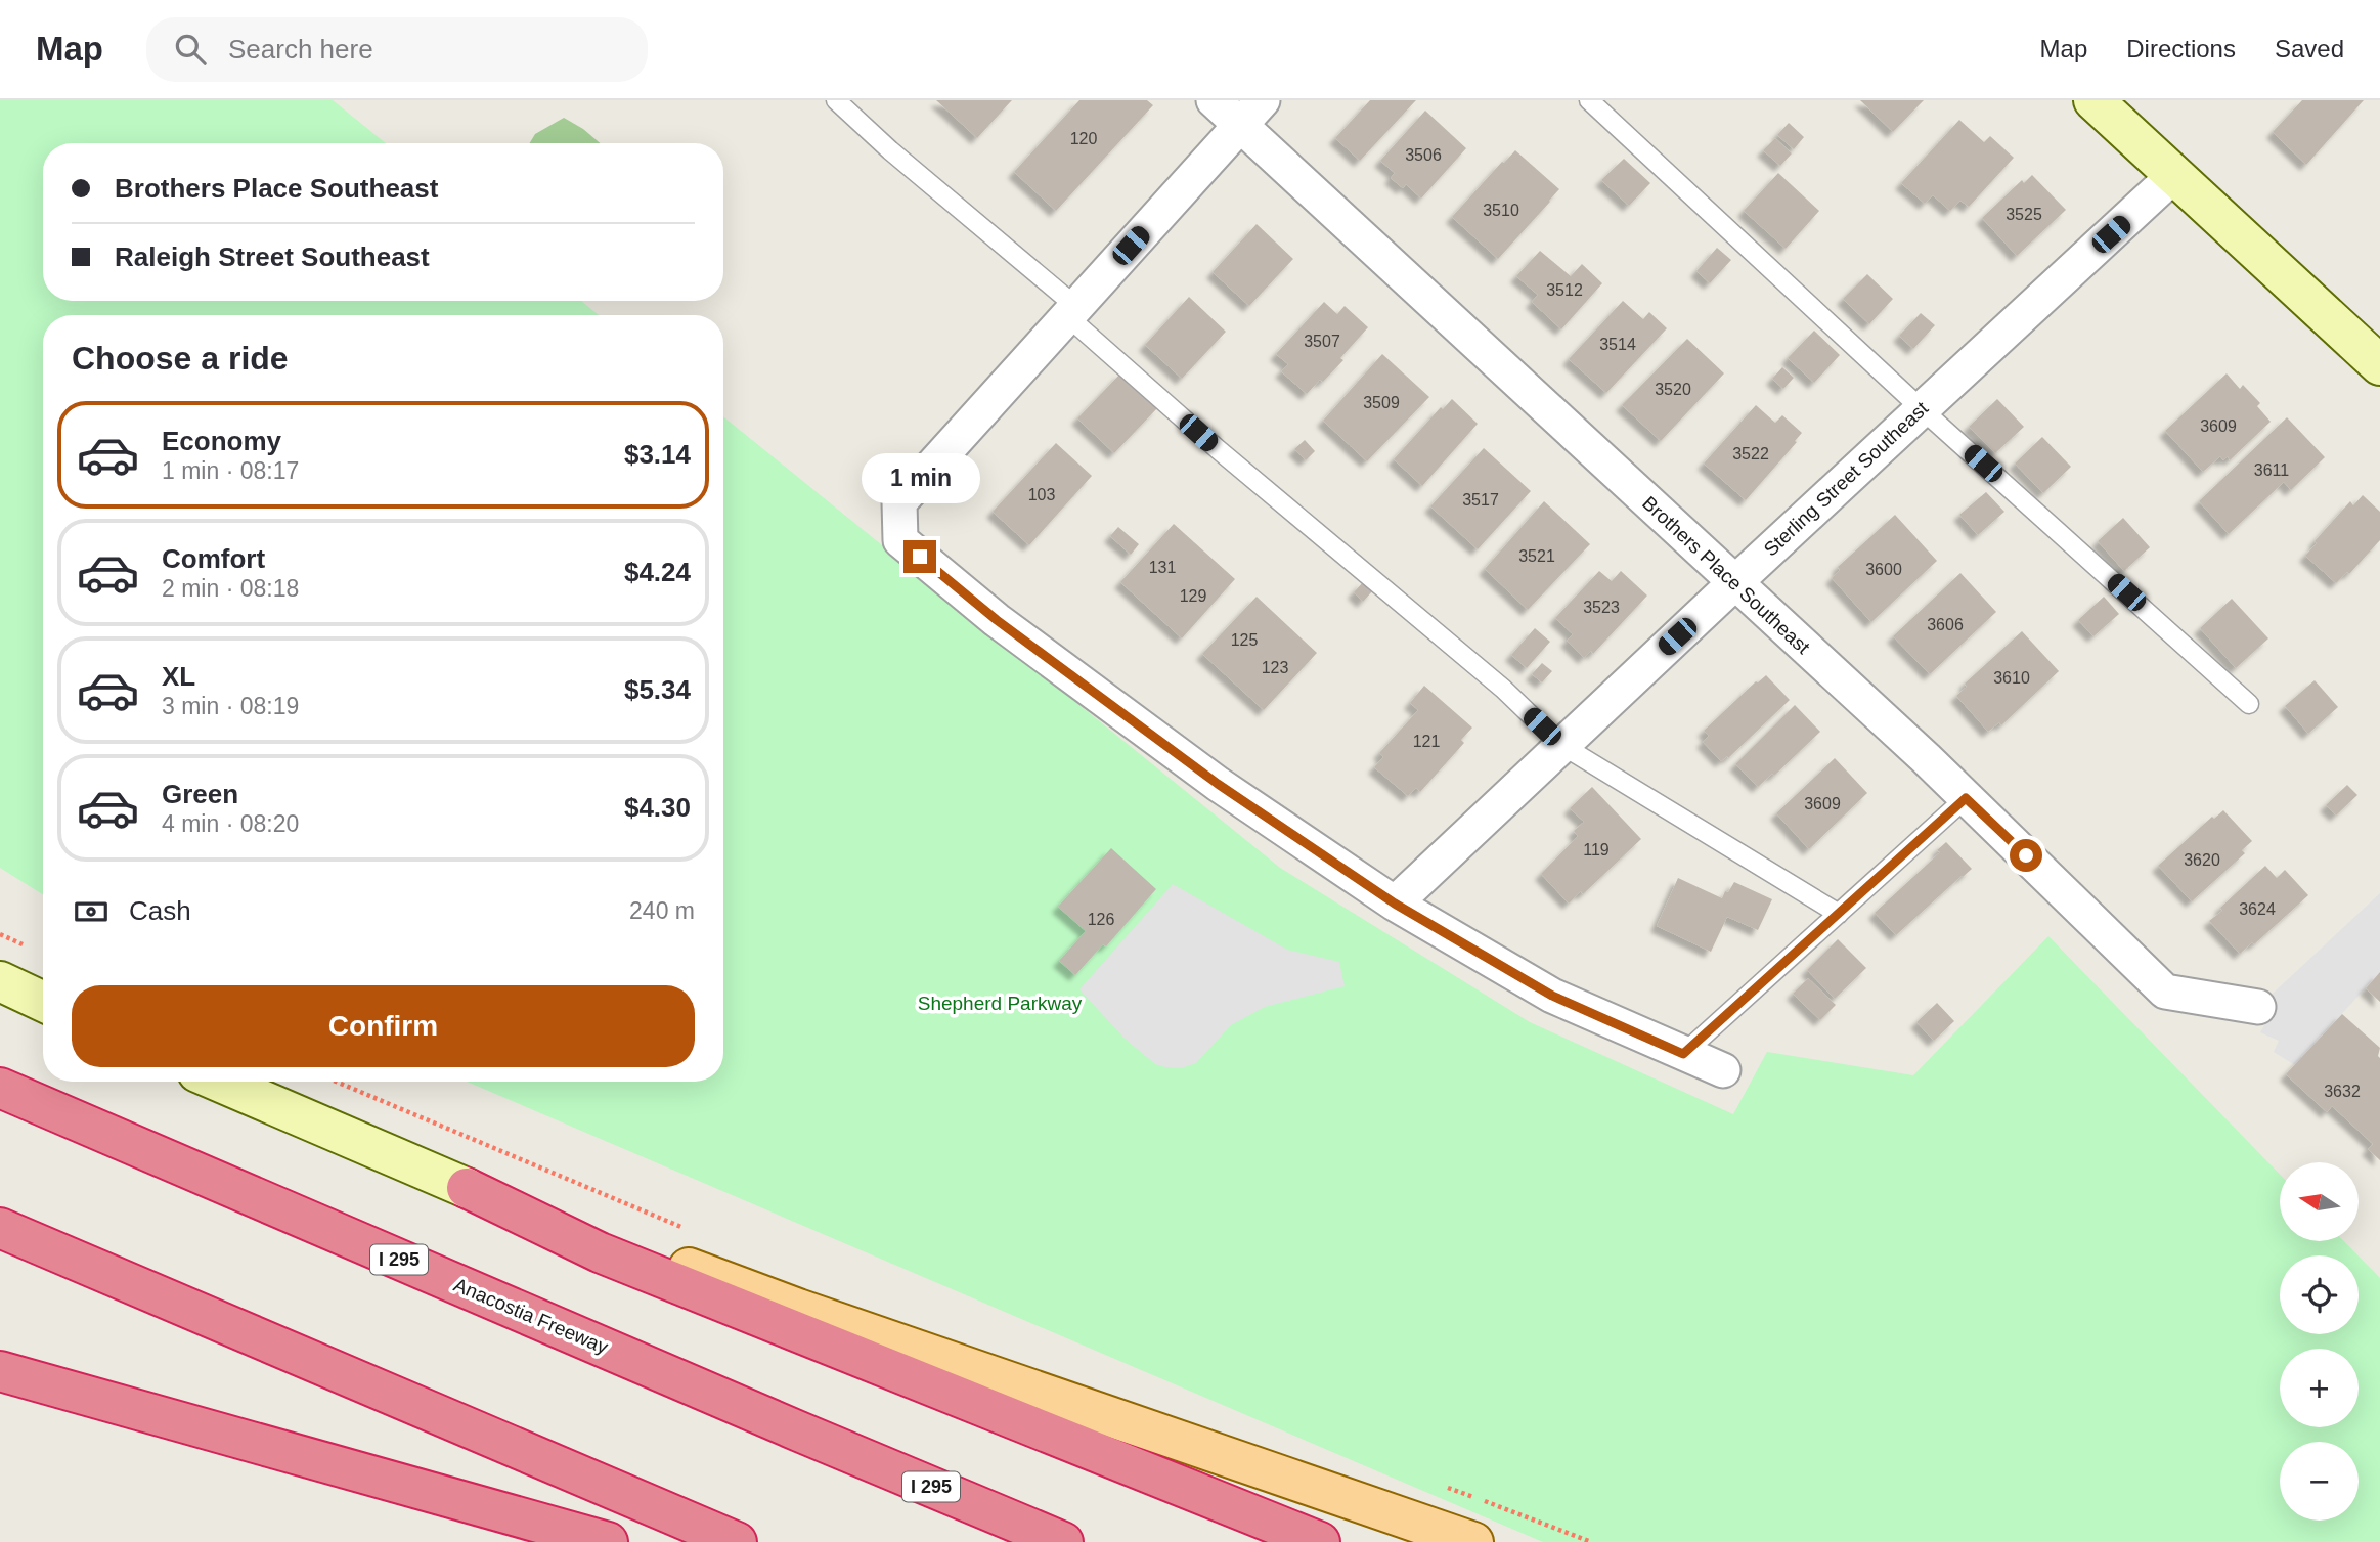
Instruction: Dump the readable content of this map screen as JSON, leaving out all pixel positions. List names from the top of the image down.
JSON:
{
  "streets": {
    "highway": ["I 295", "Anacostia Freeway"],
    "street": ["Sterling Street Southeast", "Brothers Place Southeast"]
  },
  "crossings": [
    ["Sterling Street Southeast", "Brothers Place Southeast"]
  ],
  "parks": ["Shepherd Parkway"],
  "house_numbers": [
    "120",
    "3506",
    "3510",
    "3525",
    "3512",
    "3507",
    "3514",
    "3520",
    "3509",
    "3609",
    "3522",
    "3611",
    "103",
    "3517",
    "3521",
    "131",
    "3600",
    "129",
    "3523",
    "3606",
    "125",
    "123",
    "3610",
    "121",
    "3609",
    "119",
    "3620",
    "3624",
    "126",
    "3632"
  ],
  "north": "left",
  "page": {
    "header": "Map",
    "search": "Search here",
    "nav": ["Map", "Directions", "Saved"],
    "banner": ["Brothers Place Southeast", "Raleigh Street Southeast"],
    "heading": "Choose a ride",
    "list": [
      {
        "name": "Economy",
        "note": "1 min · 08:17",
        "value": "$3.14"
      },
      {
        "name": "Comfort",
        "note": "2 min · 08:18",
        "value": "$4.24"
      },
      {
        "name": "XL",
        "note": "3 min · 08:19",
        "value": "$5.34"
      },
      {
        "name": "Green",
        "note": "4 min · 08:20",
        "value": "$4.30"
      }
    ],
    "bubble": "1 min",
    "pay": ["Cash", "240 m"],
    "buttons": "Confirm",
    "map_buttons": ["+", "−"]
  }
}
